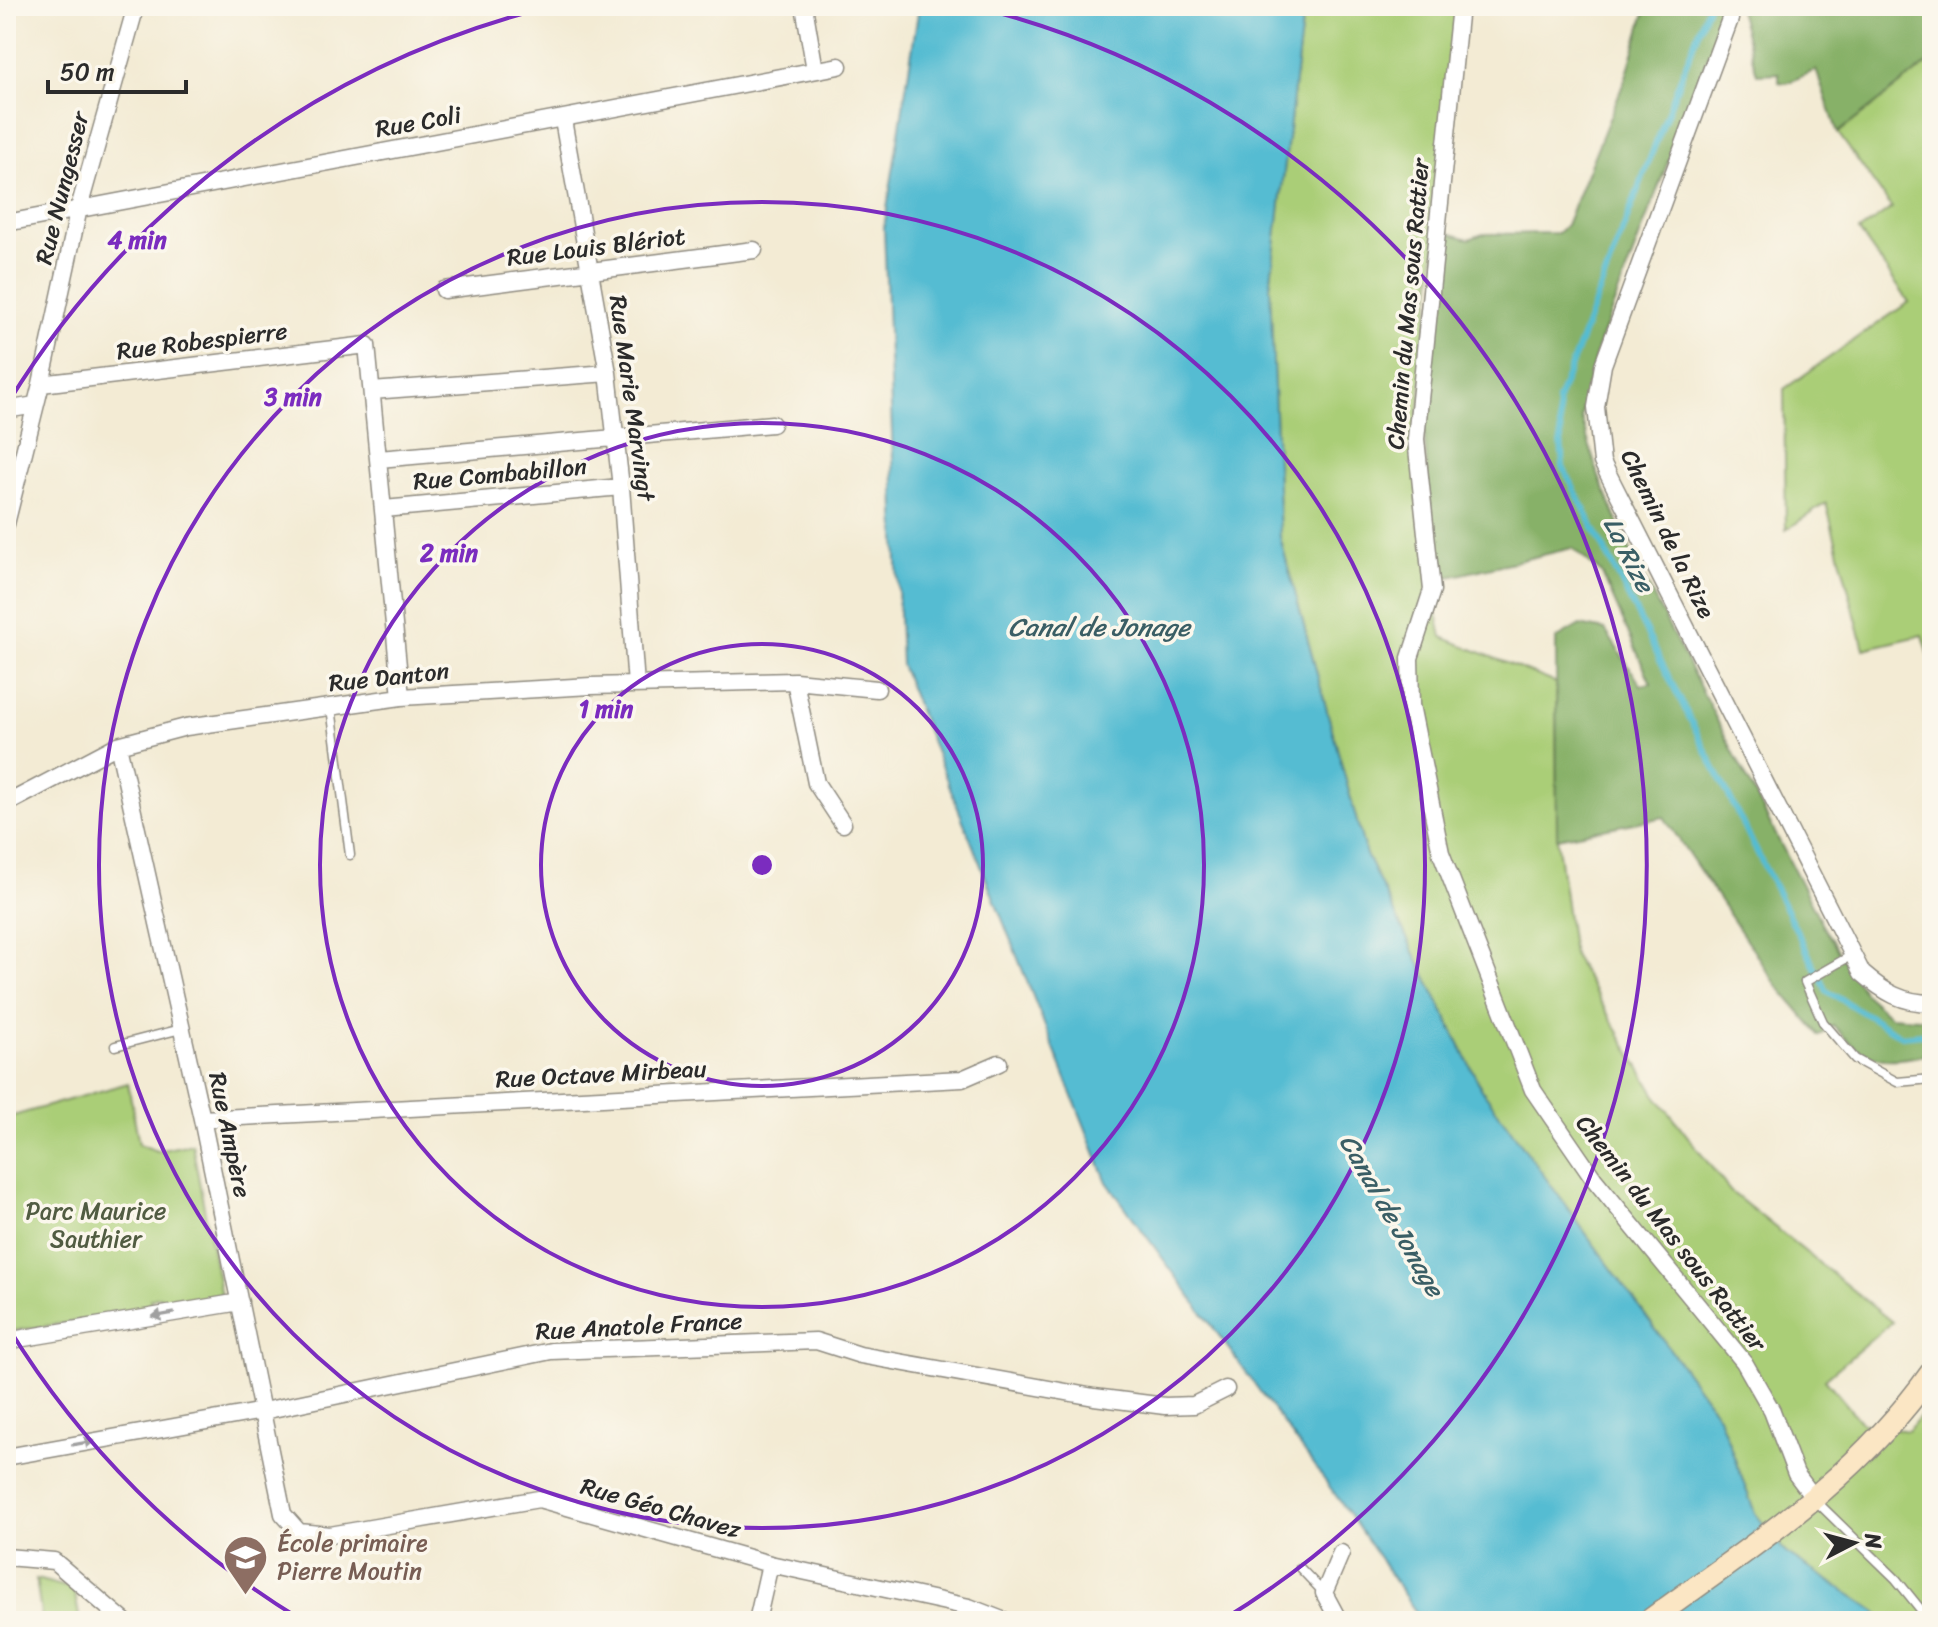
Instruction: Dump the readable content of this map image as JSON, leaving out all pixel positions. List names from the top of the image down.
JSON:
{
  "streets": {
    "street": [
      "Rue Coli",
      "Rue Nungesser",
      "Rue Louis Blériot",
      "Chemin du Mas sous Rattier",
      "Rue Robespierre",
      "Rue Marie Marvingt",
      "Rue Combabillon",
      "Chemin de la Rize",
      "Rue Danton",
      "Rue Octave Mirbeau",
      "Rue Ampère",
      "Rue Anatole France",
      "Rue Géo Chavez"
    ]
  },
  "crossings": [
    ["Rue Coli", "Rue Nungesser"],
    ["Rue Coli", "Rue Marie Marvingt"],
    ["Rue Nungesser", "Rue Robespierre"],
    ["Rue Louis Blériot", "Rue Marie Marvingt"],
    ["Rue Robespierre", "Rue Combabillon"],
    ["Rue Marie Marvingt", "Rue Combabillon"],
    ["Rue Marie Marvingt", "Rue Danton"],
    ["Rue Combabillon", "Rue Danton"],
    ["Rue Danton", "Rue Ampère"],
    ["Rue Octave Mirbeau", "Rue Ampère"],
    ["Rue Ampère", "Rue Anatole France"],
    ["Rue Ampère", "Rue Géo Chavez"]
  ],
  "water": ["La Rize", "Canal de Jonage"],
  "parks": ["Parc Maurice Sauthier"],
  "places": {
    "school or university": ["École primaire Pierre Moutin"]
  },
  "scale_bar": "50 m",
  "north": "right",
  "rings": [
    "4 min",
    "3 min",
    "2 min",
    "1 min"
  ]
}
